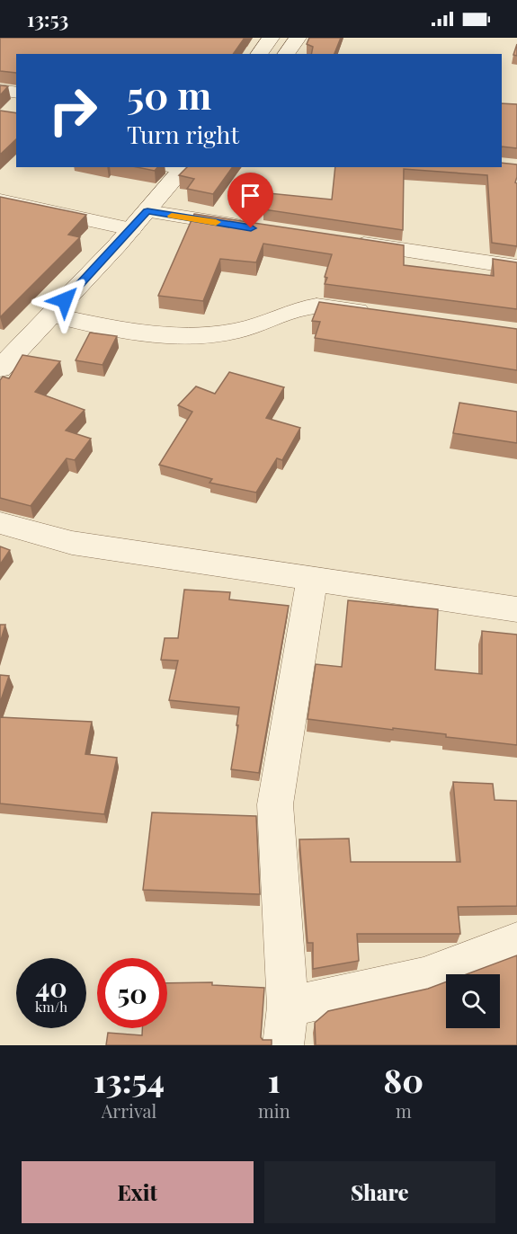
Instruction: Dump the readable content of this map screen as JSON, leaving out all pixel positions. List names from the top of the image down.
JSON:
{
  "page": {
    "status": "13:53",
    "turn": ["50 m", "Turn right"],
    "speed": "40 km/h",
    "limit": "50",
    "eta": [
      "13:54",
      "Arrival",
      "1",
      "min",
      "80",
      "m"
    ],
    "buttons": ["Exit", "Share"]
  }
}
